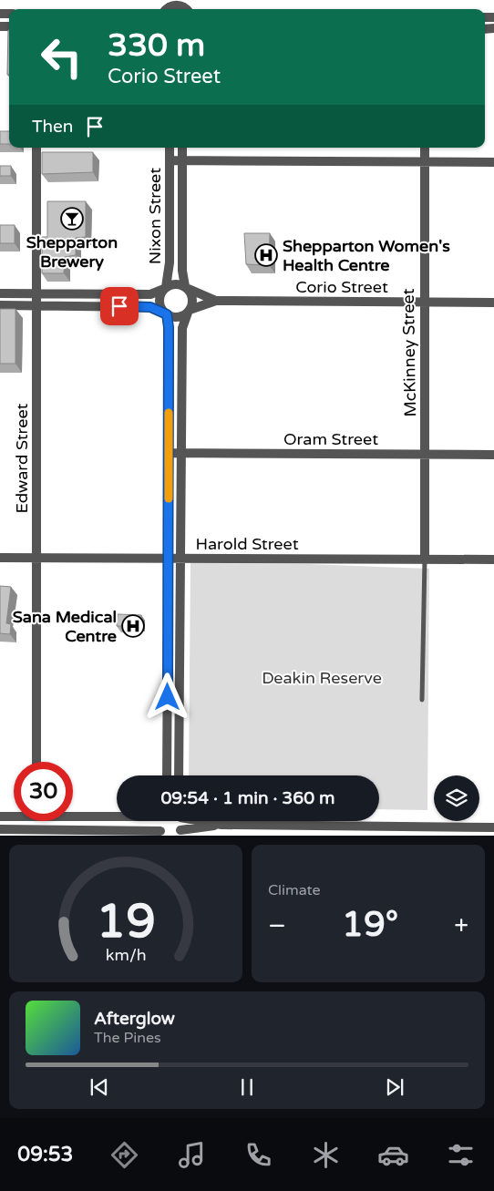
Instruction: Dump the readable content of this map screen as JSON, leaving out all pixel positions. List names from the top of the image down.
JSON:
{
  "streets": {
    "street": [
      "Nixon Street",
      "Corio Street",
      "McKinney Street",
      "Oram Street",
      "Edward Street",
      "Harold Street"
    ]
  },
  "crossings": [
    ["Nixon Street", "Corio Street"],
    ["Corio Street", "McKinney Street"],
    ["McKinney Street", "Oram Street"],
    ["McKinney Street", "Harold Street"],
    ["Edward Street", "Harold Street"]
  ],
  "parks": ["Deakin Reserve"],
  "places": {
    "bar": ["Shepparton Brewery"],
    "hospital": ["Shepparton Women's Health Centre", "Sana Medical Centre"]
  },
  "page": {
    "turn": ["330 m", "Corio Street"],
    "then": "Then",
    "limit": "30",
    "trip": "09:54 · 1 min · 360 m",
    "tile": "Climate",
    "heat": ["−", "19°", "+"],
    "song": ["Afterglow", "The Pines"],
    "tabs": "09:53",
    "gauge": ["19", "km/h"]
  }
}
